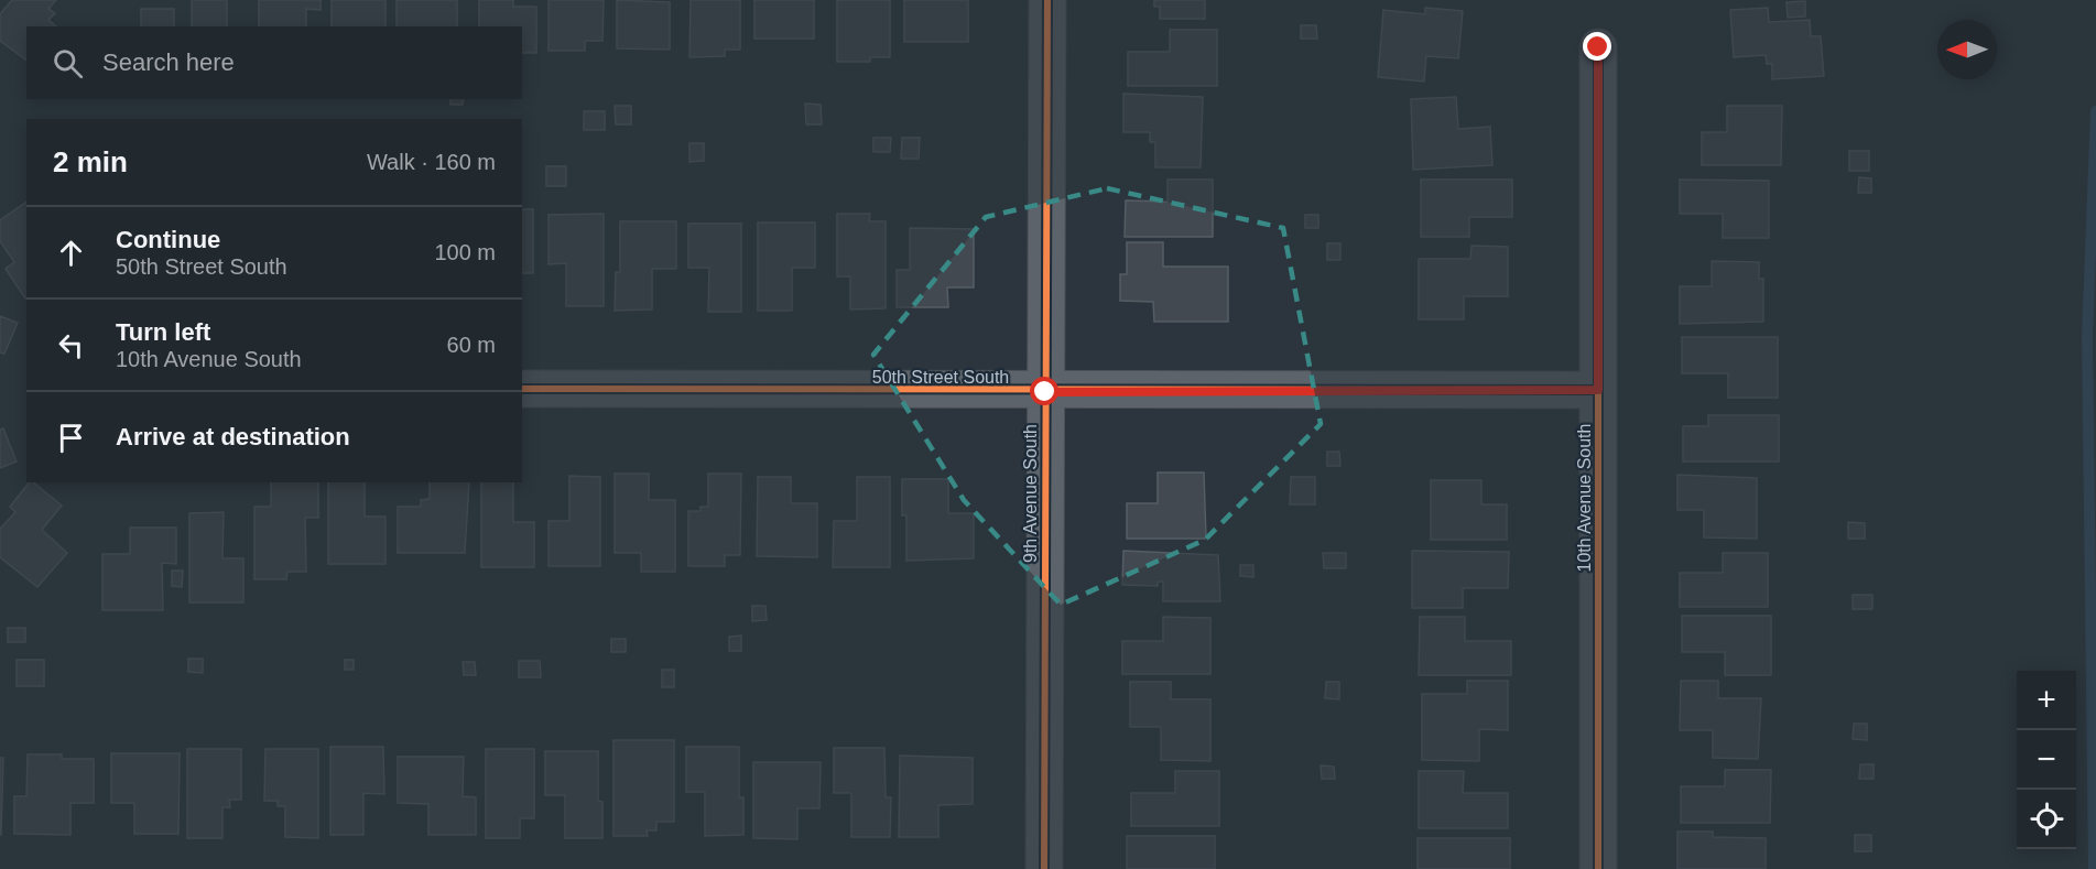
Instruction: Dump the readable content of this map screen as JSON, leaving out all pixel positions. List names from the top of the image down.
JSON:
{
  "streets": {
    "street": ["50th Street South", "9th Avenue South", "10th Avenue South"]
  },
  "crossings": [
    ["50th Street South", "9th Avenue South"],
    ["50th Street South", "10th Avenue South"]
  ],
  "north": "left",
  "page": {
    "search": "Search here",
    "heading": ["2 min", "Walk · 160 m"],
    "list": [
      ["Continue", "50th Street South", "100 m"],
      ["Turn left", "10th Avenue South", "60 m"],
      "Arrive at destination"
    ],
    "map_buttons": ["+", "−"]
  }
}
